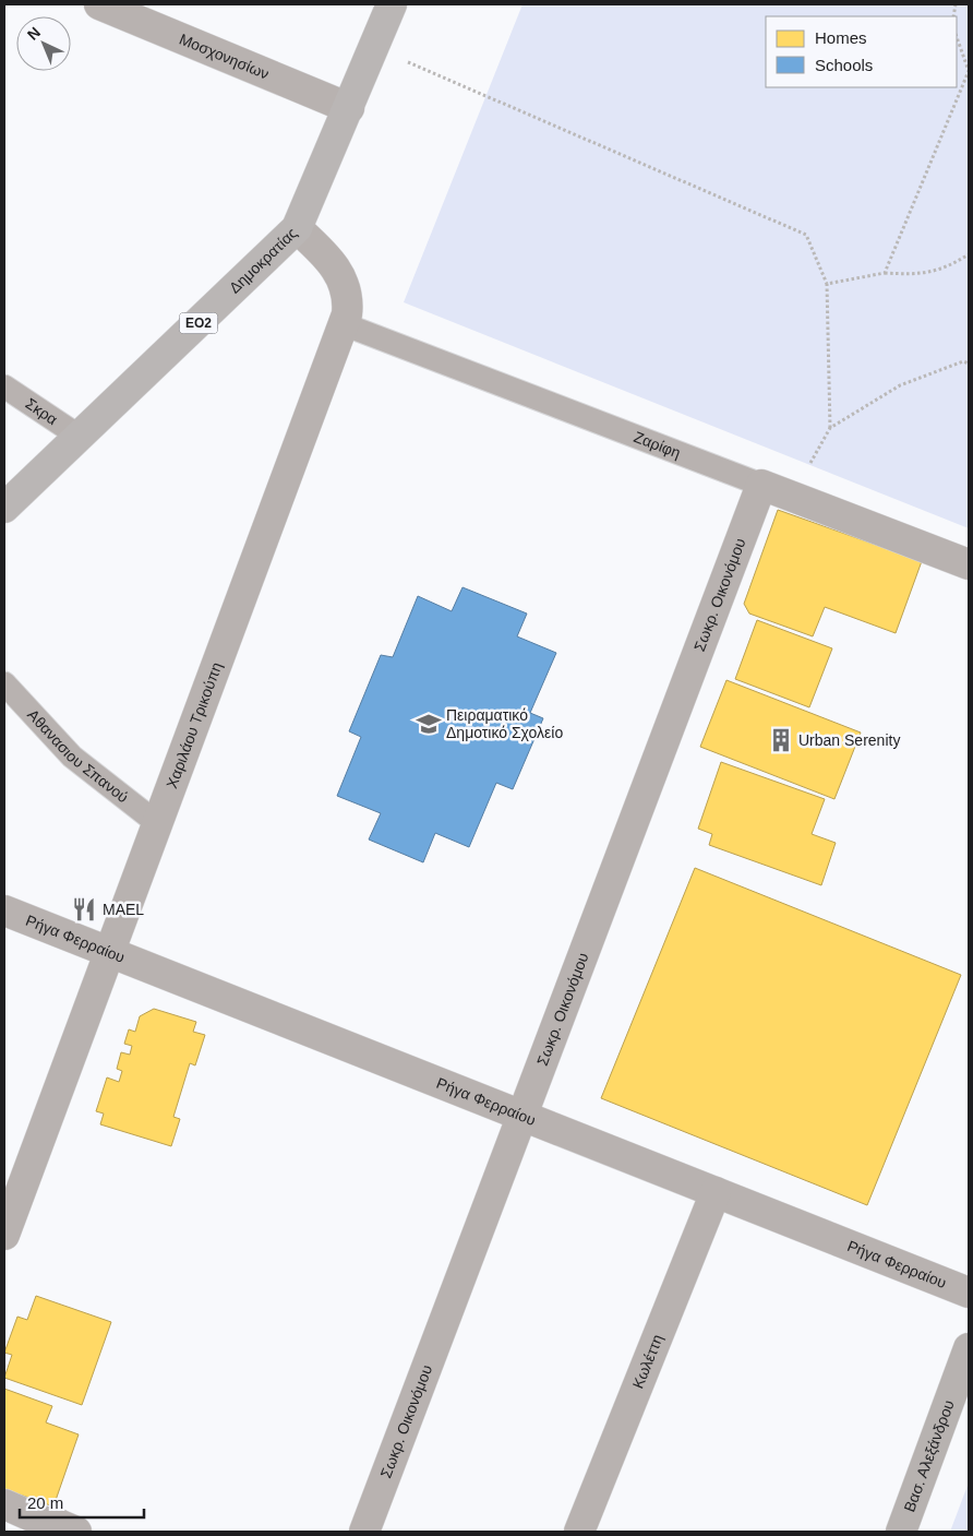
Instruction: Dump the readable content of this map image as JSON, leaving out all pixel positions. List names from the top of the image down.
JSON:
{
  "streets": {
    "main road": ["Δημοκρατίας", "ΕΟ2", "Βασ. Αλεξάνδρου"],
    "street": [
      "Μοσχονησίων",
      "Σκρα",
      "Ζαρίφη",
      "Σωκρ. Οικονόμου",
      "Χαριλάου Τρικούπη",
      "Αθανασιου Σπανού",
      "Ρήγα Φερραίου",
      "Κωλέττη"
    ]
  },
  "crossings": [
    ["Μοσχονησίων", "Δημοκρατίας"],
    ["Δημοκρατίας", "Σκρα"],
    ["Δημοκρατίας", "Χαριλάου Τρικούπη"],
    ["Ζαρίφη", "Σωκρ. Οικονόμου"],
    ["Ζαρίφη", "Χαριλάου Τρικούπη"],
    ["Σωκρ. Οικονόμου", "Ρήγα Φερραίου"],
    ["Χαριλάου Τρικούπη", "Αθανασιου Σπανού"],
    ["Χαριλάου Τρικούπη", "Ρήγα Φερραίου"],
    ["Ρήγα Φερραίου", "Κωλέττη"]
  ],
  "places": {
    "school or university": ["Πειραματικό Δημοτικό Σχολείο"],
    "building": ["Urban Serenity"],
    "restaurant": ["MAEL"]
  },
  "legend": ["Homes", "Schools"],
  "scale_bar": "20 m",
  "north": "top left"
}
